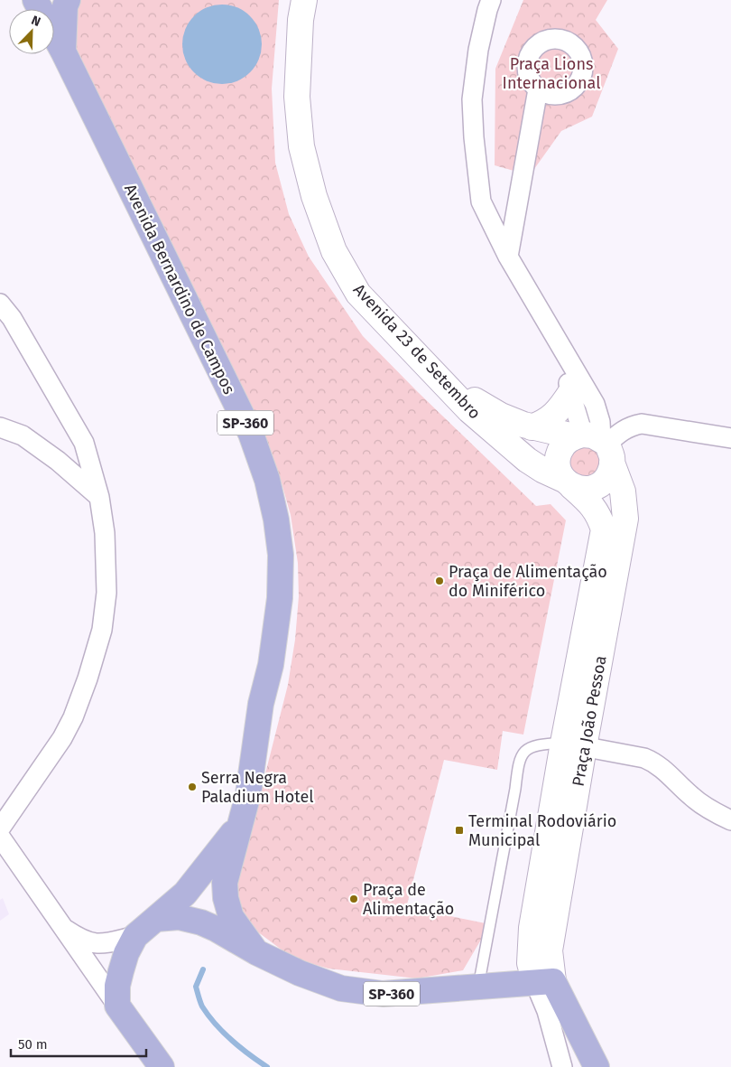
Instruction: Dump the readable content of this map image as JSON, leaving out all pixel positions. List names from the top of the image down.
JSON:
{
  "streets": {
    "main road": ["Avenida Bernardino de Campos", "SP-360"],
    "street": ["Avenida 23 de Setembro", "Praça João Pessoa"]
  },
  "crossings": [
    ["Avenida Bernardino de Campos", "SP-360"],
    ["Avenida 23 de Setembro", "Praça João Pessoa"],
    ["SP-360", "Praça João Pessoa"]
  ],
  "parks": ["Praça Lions Internacional"],
  "places": {
    "other": ["Praça de Alimentação do Miniférico", "Serra Negra Paladium Hotel", "Praça de Alimentação"],
    "transit": ["Terminal Rodoviário Municipal"]
  },
  "scale_bar": "50 m",
  "north": "top right"
}
